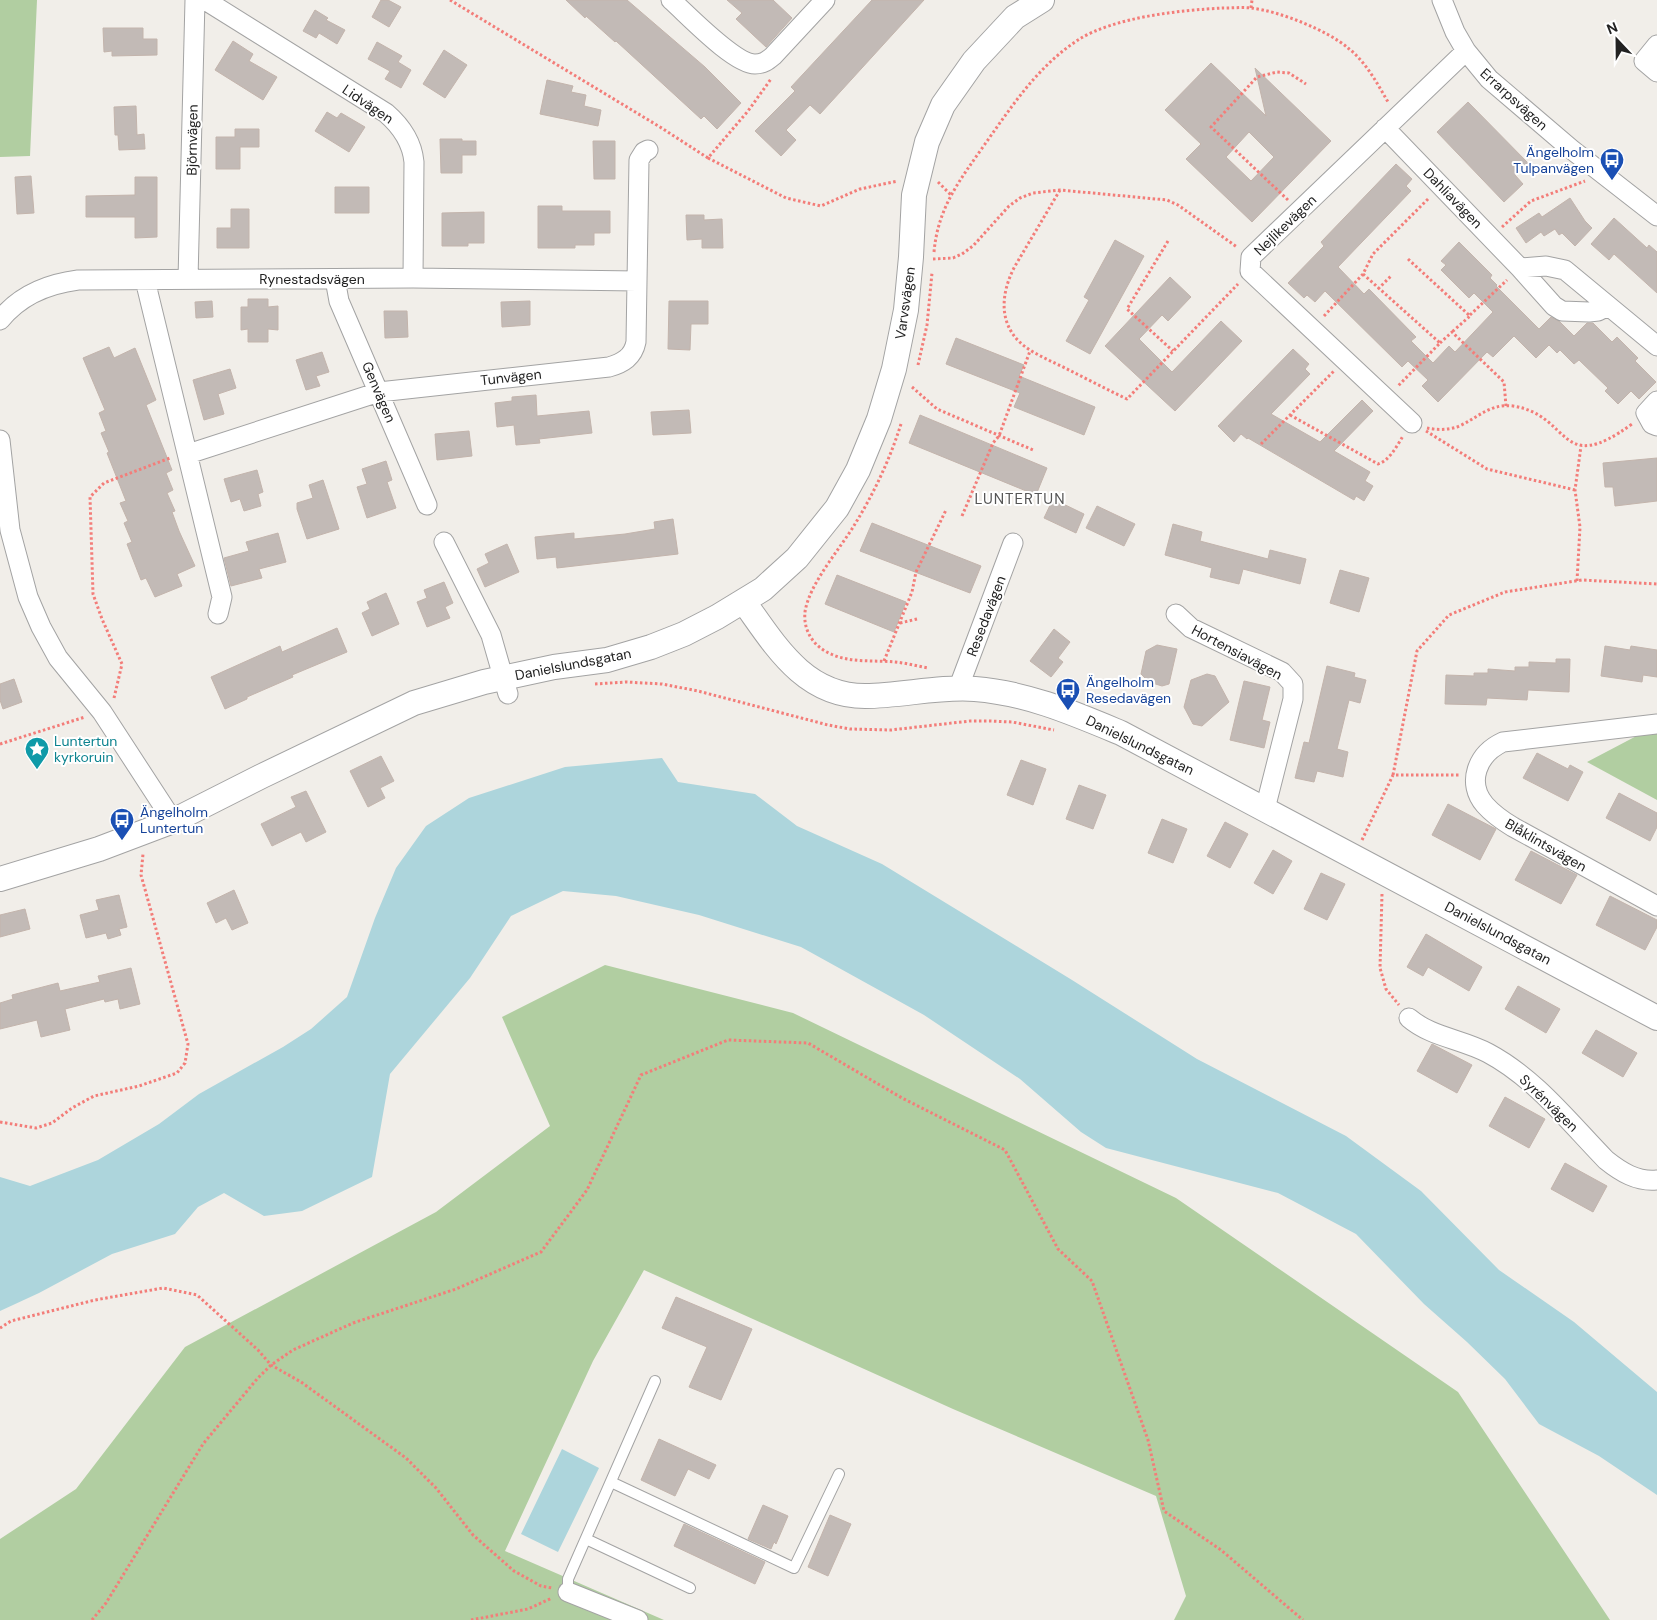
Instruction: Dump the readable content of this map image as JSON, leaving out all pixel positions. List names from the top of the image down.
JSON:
{
  "streets": {
    "street": [
      "Errarpsvägen",
      "Lidvägen",
      "Björnvägen",
      "Dahliavägen",
      "Nejlikevägen",
      "Rynestadsvägen",
      "Varvsvägen",
      "Tunvägen",
      "Genvägen",
      "Resedavägen",
      "Hortensiavägen",
      "Danielslundsgatan",
      "Blåklintsvägen",
      "Syrénvägen"
    ]
  },
  "crossings": [
    ["Errarpsvägen", "Nejlikevägen"],
    ["Lidvägen", "Rynestadsvägen"],
    ["Björnvägen", "Rynestadsvägen"],
    ["Dahliavägen", "Nejlikevägen"],
    ["Rynestadsvägen", "Tunvägen"],
    ["Rynestadsvägen", "Genvägen"],
    ["Varvsvägen", "Danielslundsgatan"],
    ["Tunvägen", "Genvägen"],
    ["Resedavägen", "Danielslundsgatan"],
    ["Hortensiavägen", "Danielslundsgatan"]
  ],
  "districts": ["LUNTERTUN"],
  "places": {
    "bus stop": ["Ängelholm Tulpanvägen", "Ängelholm Resedavägen", "Ängelholm Luntertun"],
    "place": ["Luntertun kyrkoruin"]
  },
  "north": "top"
}
